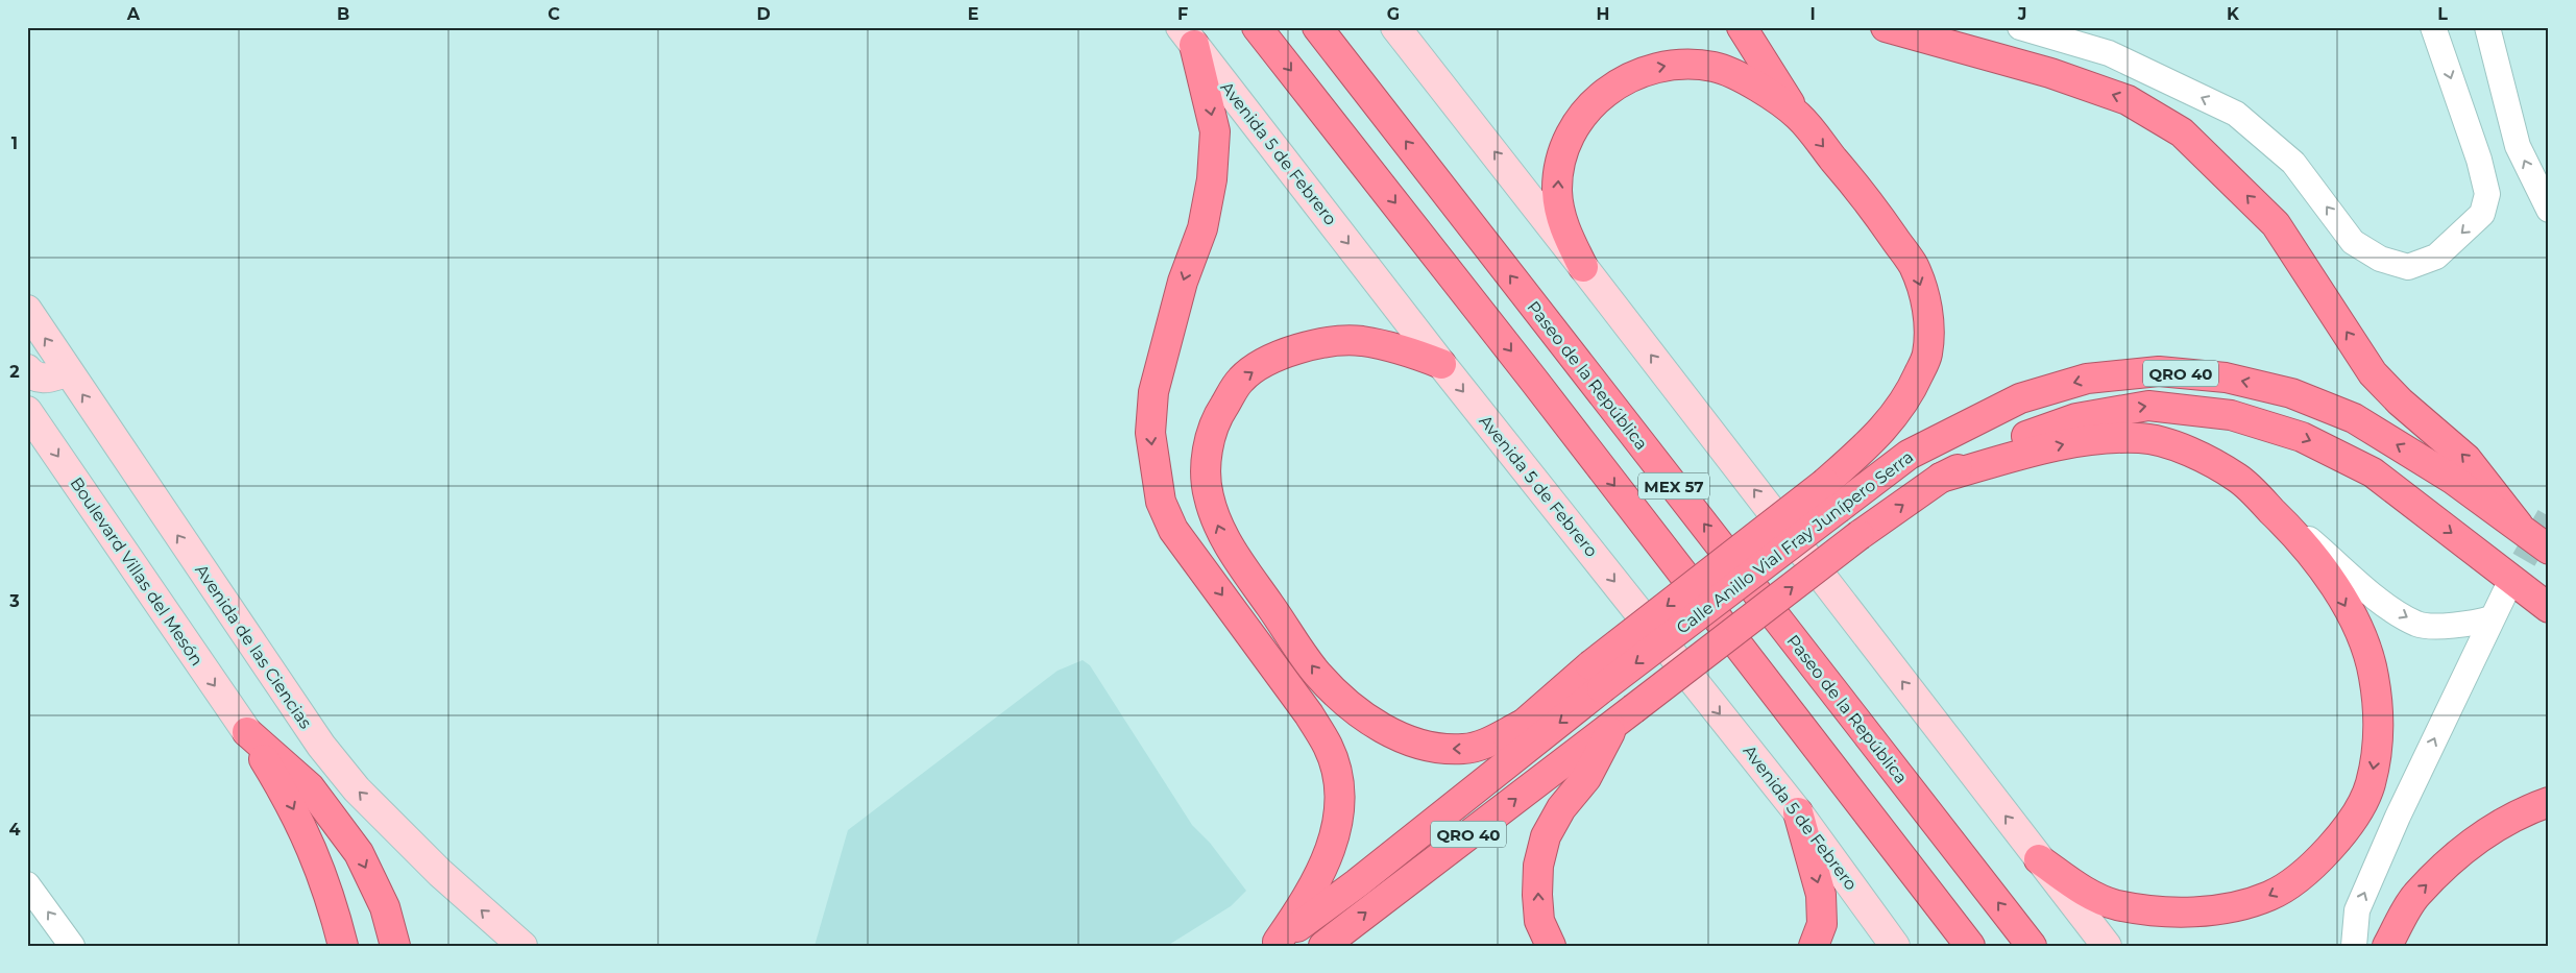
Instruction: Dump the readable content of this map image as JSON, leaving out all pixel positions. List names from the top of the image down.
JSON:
{
  "streets": {
    "highway": [
      "QRO 40",
      "Paseo de la República",
      "MEX 57",
      "Calle Anillo Vial Fray Junípero Serra"
    ],
    "main road": ["Avenida 5 de Febrero", "Boulevard Villas del Mesón", "Avenida de las Ciencias"]
  },
  "one_way": ["Boulevard Villas del Mesón", "Avenida de las Ciencias"],
  "grid": {
    "columns": [
      "A",
      "B",
      "C",
      "D",
      "E",
      "F",
      "G",
      "H",
      "I",
      "J",
      "K",
      "L"
    ],
    "rows": [
      "1",
      "2",
      "3",
      "4"
    ]
  }
}
